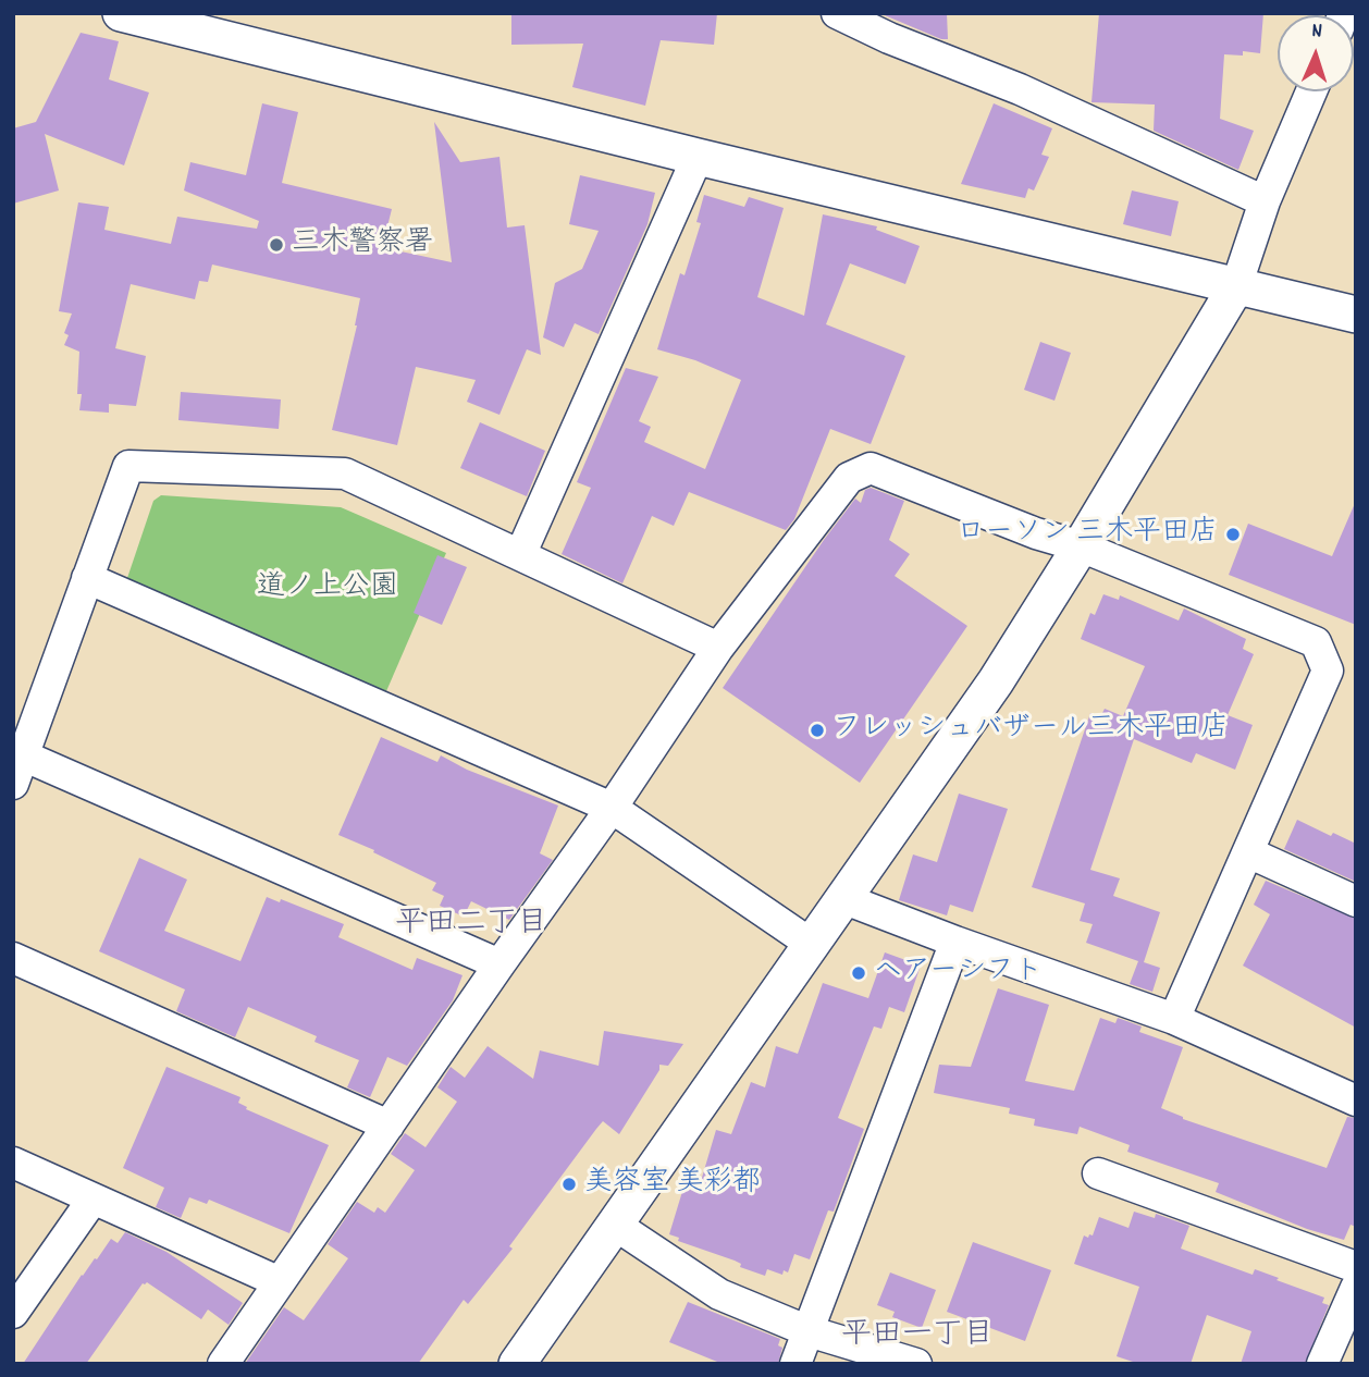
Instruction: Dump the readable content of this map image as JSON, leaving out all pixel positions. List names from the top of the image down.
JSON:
{
  "districts": ["平田二丁目", "平田一丁目"],
  "parks": ["道ノ上公園"],
  "places": [
    "三木警察署",
    "ローソン 三木平田店",
    "フレッシュバザール三木平田店",
    "ヘアーシフト",
    "美容室 美彩都"
  ],
  "north": "top"
}
